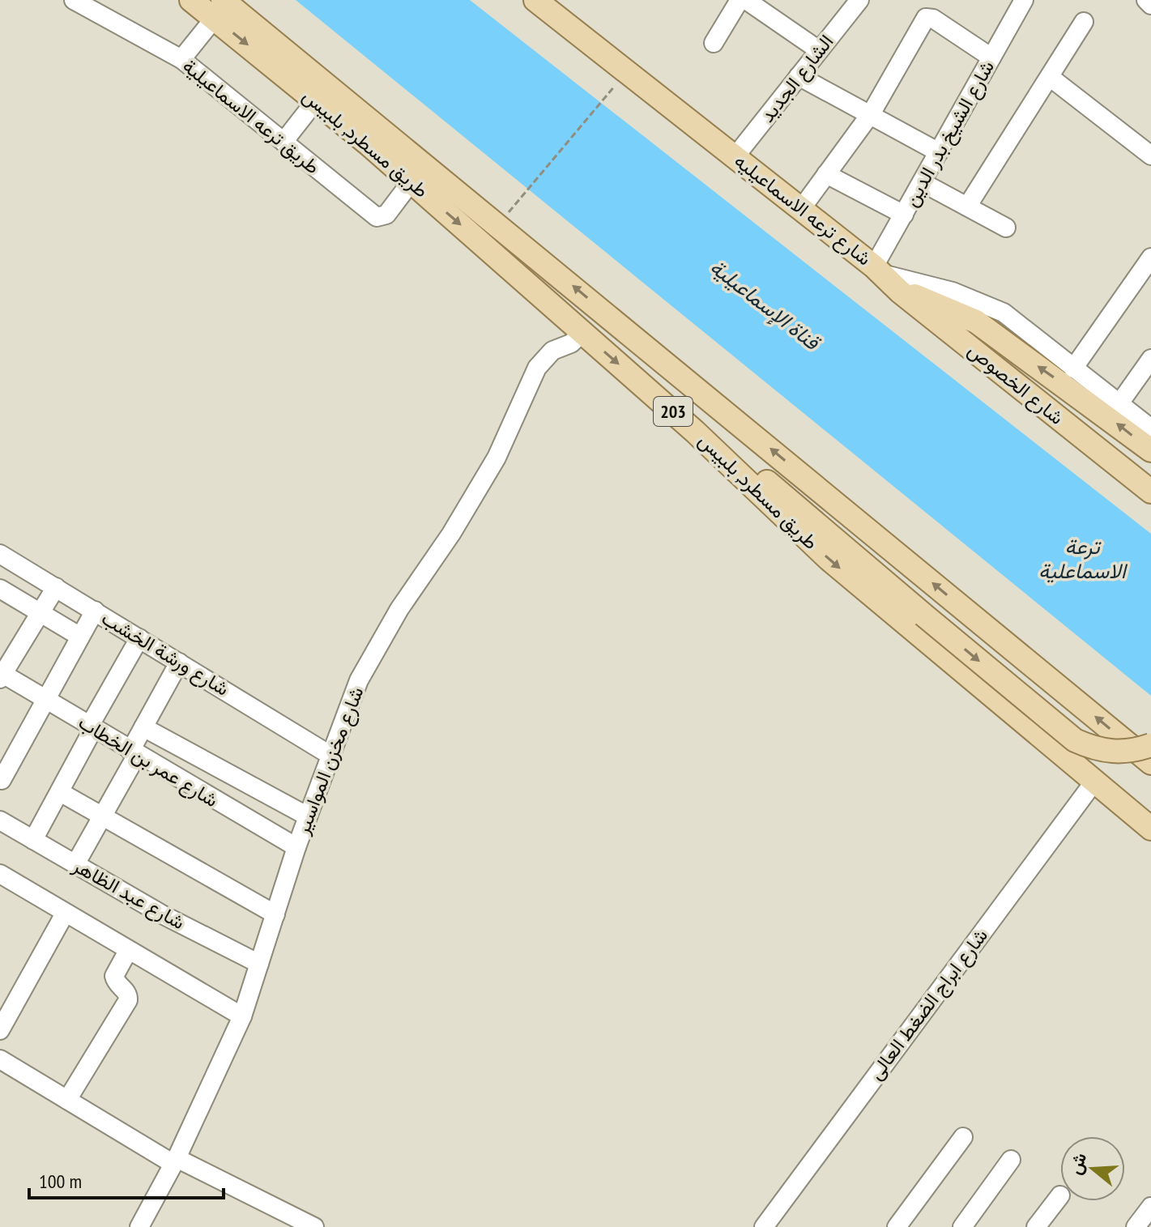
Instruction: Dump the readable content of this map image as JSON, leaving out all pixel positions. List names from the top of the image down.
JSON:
{
  "streets": {
    "main road": [
      "طريق مسطرد, بلبيس",
      "شارع ترعه الاسماعيليه",
      "شارع الخصوص",
      "203"
    ],
    "street": [
      "الشارع الجديد",
      "طريق ترعه الاسماعيلية",
      "شارع الشيخ بدر الدين",
      "شارع ورشة الخشب",
      "شارع مخزن المواسير",
      "شارع عمر بن الخطاب",
      "شارع عبد الظاهر",
      "شارع ابراج الضغط العالى"
    ]
  },
  "crossings": [
    ["الشارع الجديد", "شارع ترعه الاسماعيليه"],
    ["طريق ترعه الاسماعيلية", "طريق مسطرد, بلبيس"],
    ["شارع الشيخ بدر الدين", "شارع ترعه الاسماعيليه"],
    ["شارع الشيخ بدر الدين", "شارع الخصوص"],
    ["طريق مسطرد, بلبيس", "شارع مخزن المواسير"],
    ["طريق مسطرد, بلبيس", "شارع ابراج الضغط العالى"],
    ["شارع ترعه الاسماعيليه", "شارع الخصوص"],
    ["شارع ورشة الخشب", "شارع مخزن المواسير"],
    ["شارع مخزن المواسير", "شارع عمر بن الخطاب"],
    ["شارع مخزن المواسير", "شارع عبد الظاهر"]
  ],
  "water": ["قناة الإسماعيلية", "ترعة الاسماعلية"],
  "scale_bar": "100 m",
  "north": "left"
}
